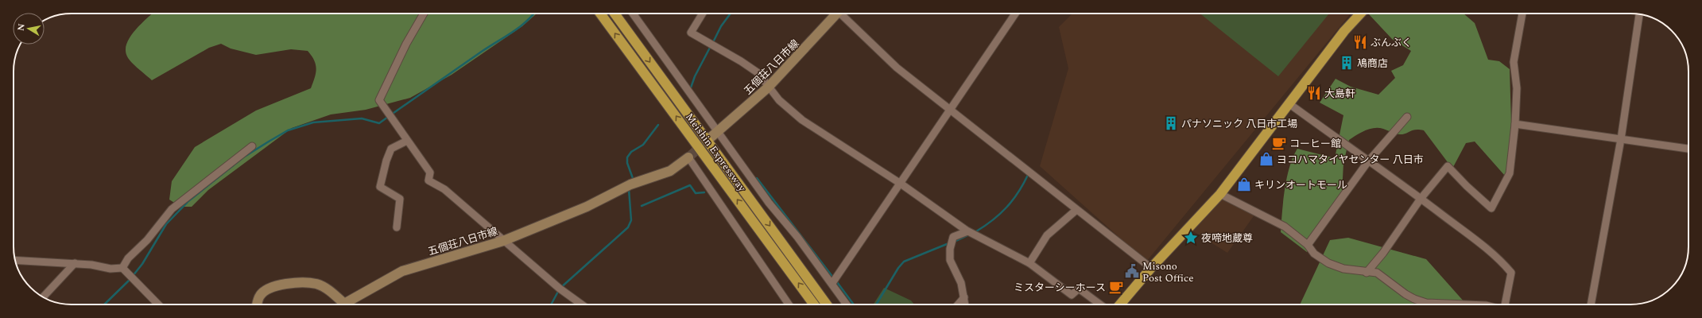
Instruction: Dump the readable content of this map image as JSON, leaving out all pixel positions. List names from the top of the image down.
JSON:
{
  "streets": {
    "highway": ["Meishin Expressway"],
    "main road": ["五個荘八日市線"]
  },
  "places": {
    "restaurant": ["ぶんぶく", "大島軒"],
    "building": ["鳰商店", "パナソニック 八日市工場"],
    "cafe": ["コーヒー館", "ミスターシーホース"],
    "shop": ["ヨコハマタイヤセンター 八日市", "キリンオートモール"],
    "place": ["夜啼地蔵尊"],
    "public building": ["Misono Post Office"]
  },
  "north": "left"
}
